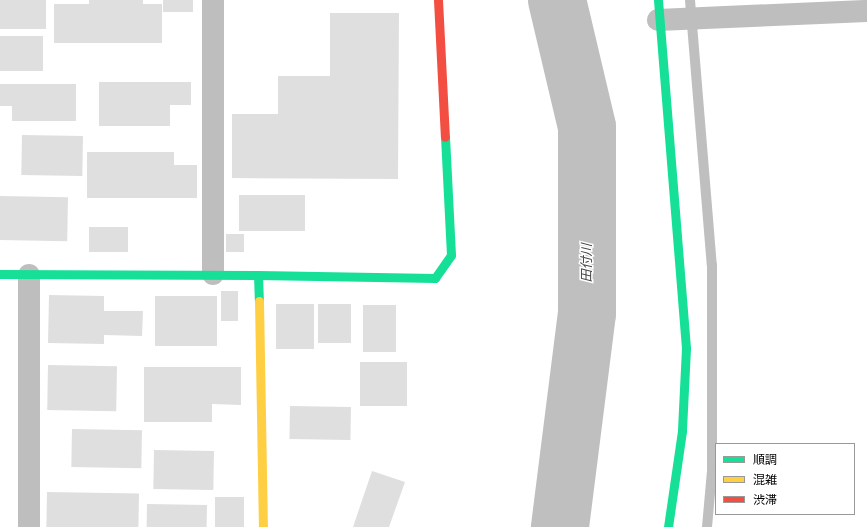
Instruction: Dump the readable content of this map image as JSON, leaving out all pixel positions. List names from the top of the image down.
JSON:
{
  "water": ["田付川"],
  "legend": ["順調", "混雑", "渋滞"]
}
